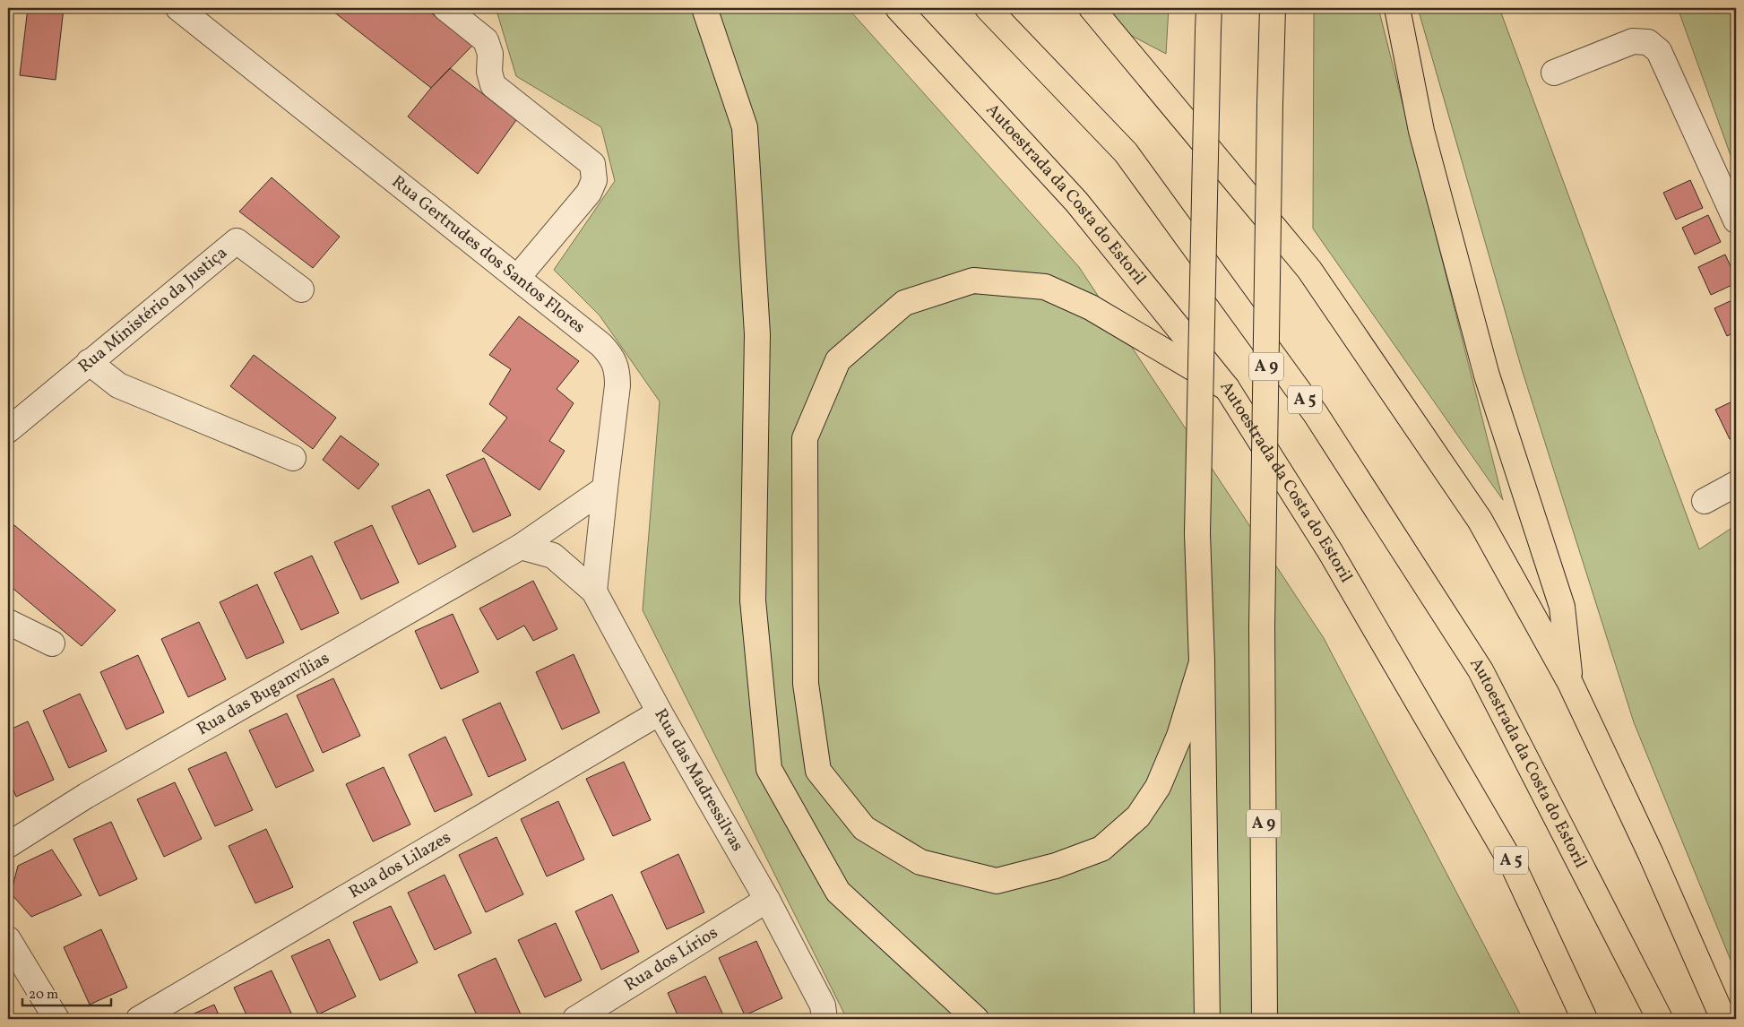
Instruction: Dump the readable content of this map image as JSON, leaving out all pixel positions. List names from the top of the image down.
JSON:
{
  "streets": {
    "highway": ["Autoestrada da Costa do Estoril", "A 9", "A 5"],
    "street": [
      "Rua Gertrudes dos Santos Flores",
      "Rua Ministério da Justiça",
      "Rua das Buganvílias",
      "Rua das Madressilvas",
      "Rua dos Lilazes",
      "Rua dos Lírios"
    ]
  },
  "crossings": [
    ["Rua Gertrudes dos Santos Flores", "Rua das Buganvílias"],
    ["Rua Gertrudes dos Santos Flores", "Rua das Madressilvas"],
    ["Rua das Buganvílias", "Rua das Madressilvas"],
    ["Rua das Madressilvas", "Rua dos Lilazes"],
    ["Rua das Madressilvas", "Rua dos Lírios"]
  ],
  "scale_bar": "20 m"
}
